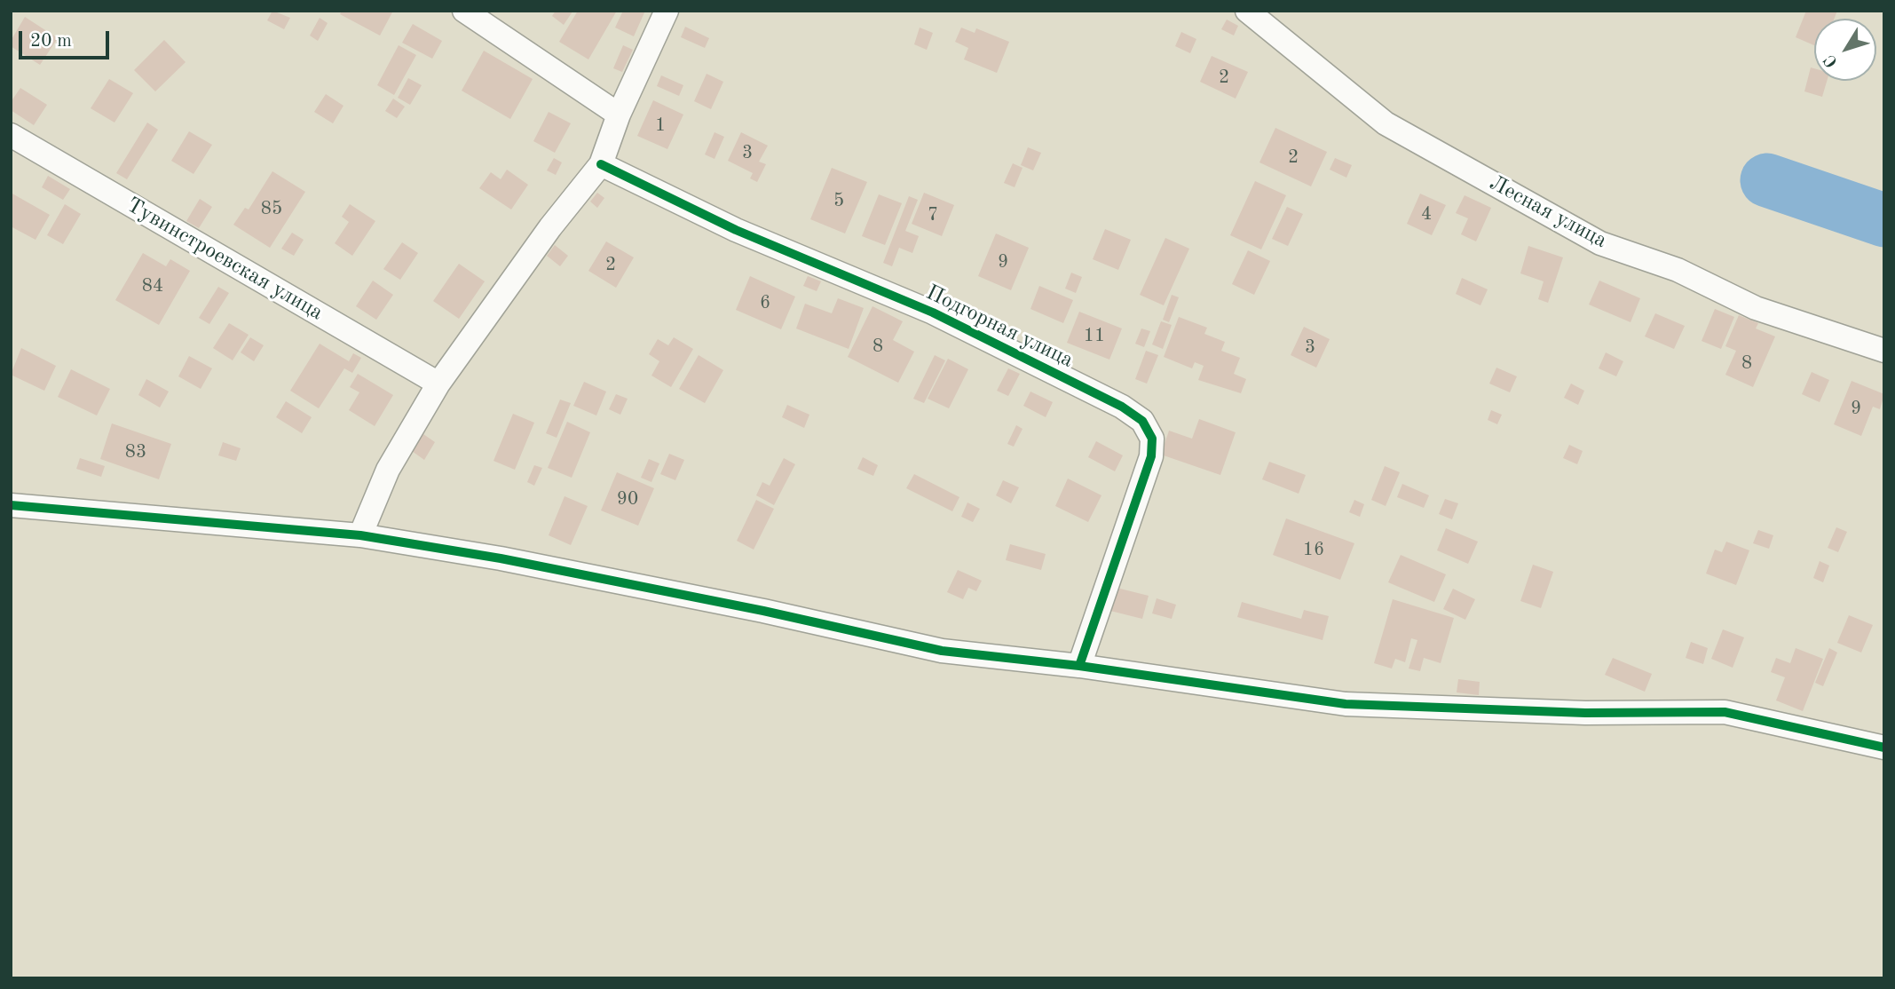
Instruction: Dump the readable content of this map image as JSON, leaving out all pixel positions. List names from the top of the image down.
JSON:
{
  "streets": {
    "street": ["Лесная улица", "Тувинстроевская улица", "Подгорная улица"]
  },
  "house_numbers": [
    "2",
    "1",
    "3",
    "2",
    "5",
    "85",
    "4",
    "7",
    "9",
    "2",
    "84",
    "6",
    "11",
    "8",
    "3",
    "8",
    "9",
    "83",
    "90",
    "16"
  ],
  "scale_bar": "20 m",
  "north": "bottom left"
}
